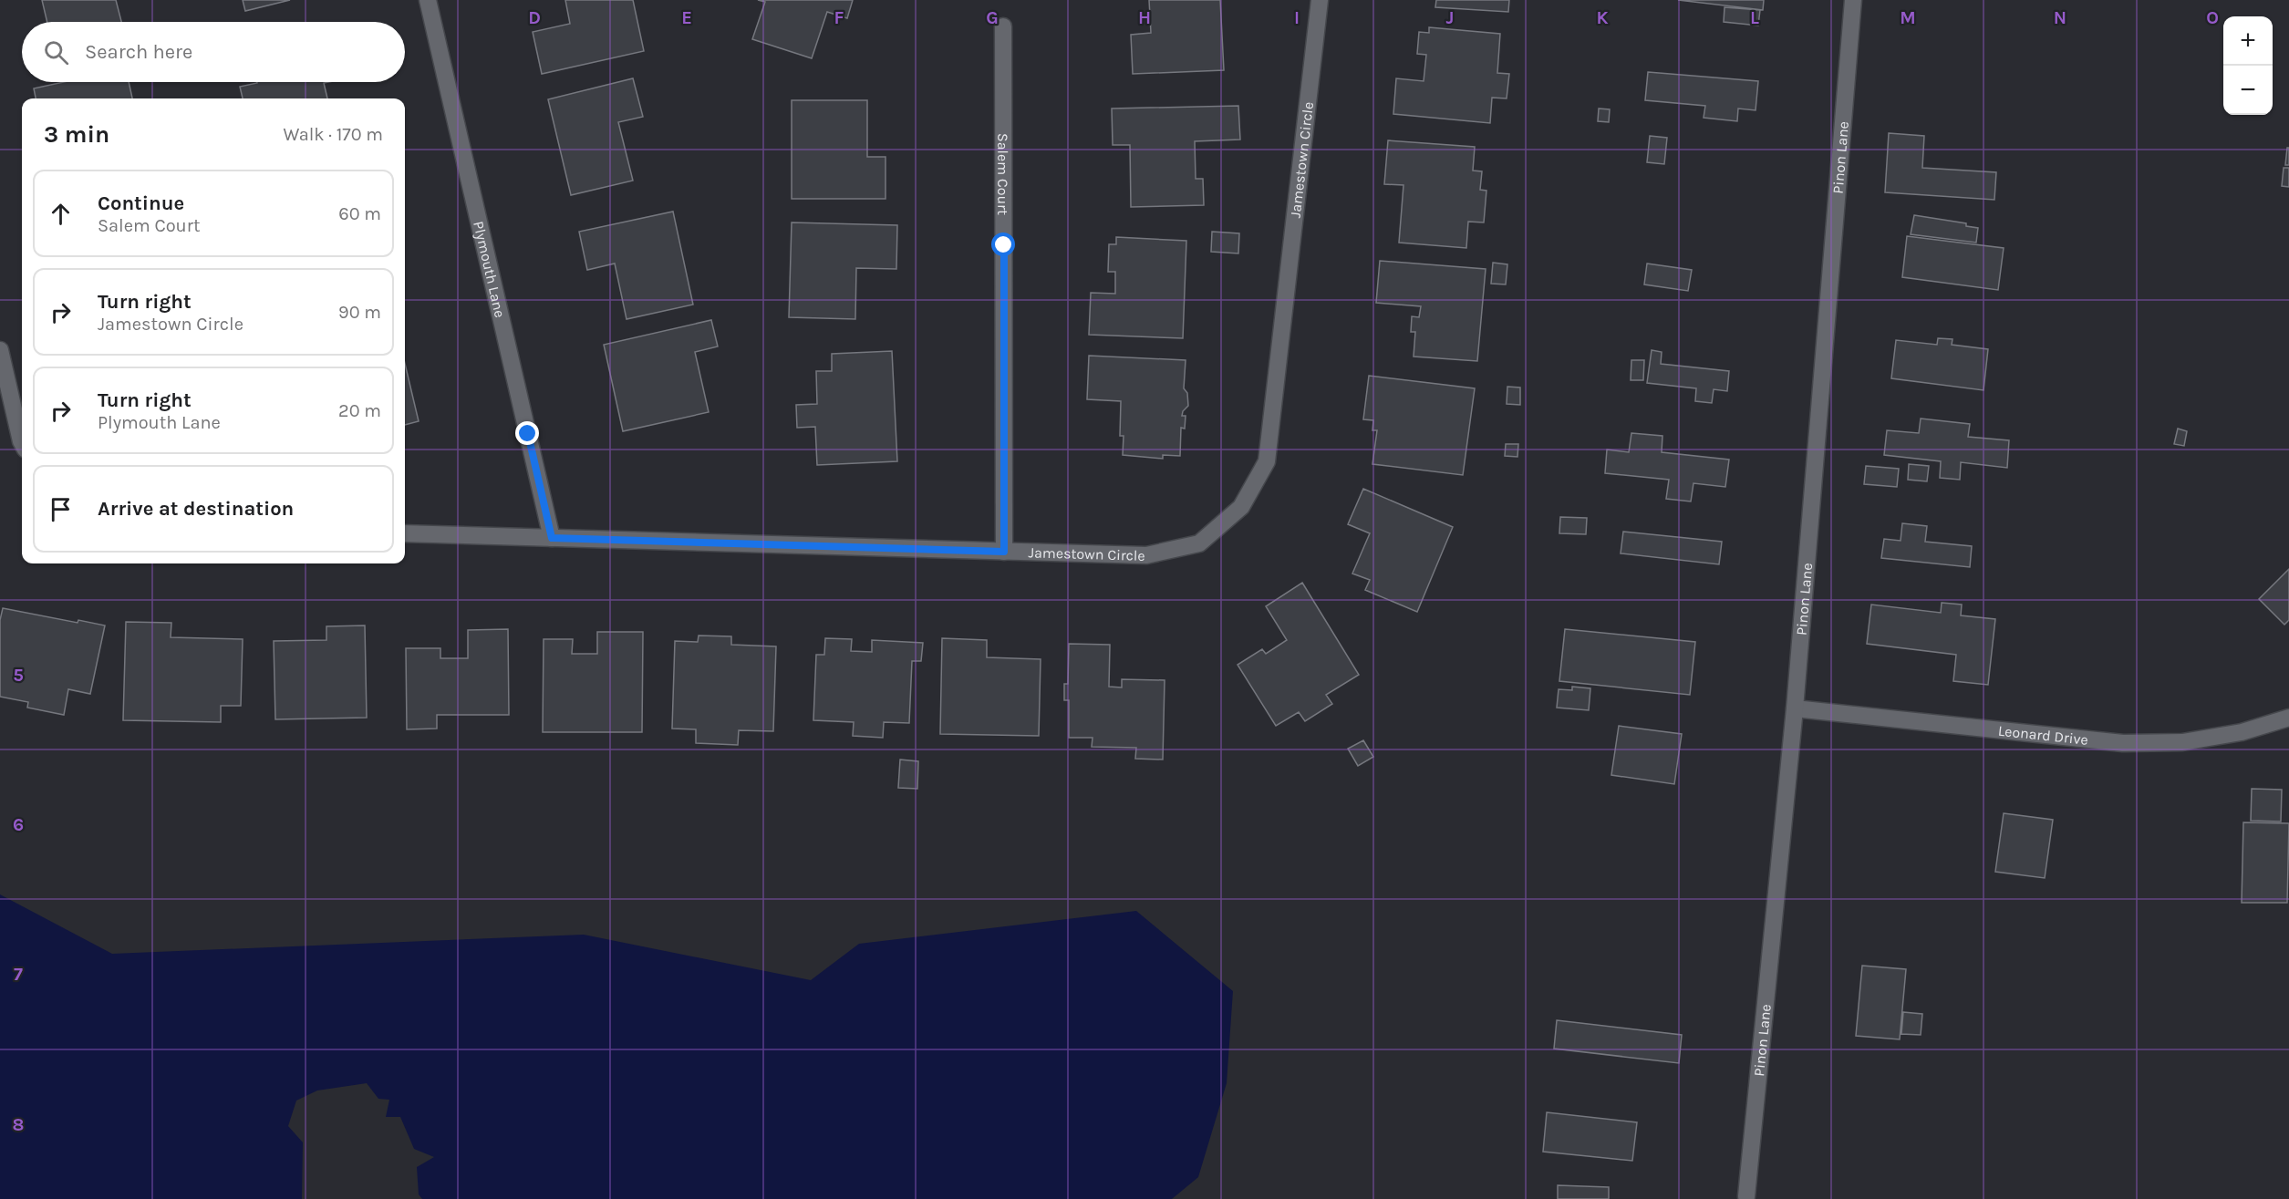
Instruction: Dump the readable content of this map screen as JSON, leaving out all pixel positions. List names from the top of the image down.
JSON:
{
  "streets": {
    "street": [
      "Pinon Lane",
      "Jamestown Circle",
      "Salem Court",
      "Plymouth Lane",
      "Leonard Drive"
    ]
  },
  "crossings": [
    ["Pinon Lane", "Leonard Drive"],
    ["Jamestown Circle", "Salem Court"],
    ["Jamestown Circle", "Plymouth Lane"]
  ],
  "page": {
    "map_buttons": ["+", "−"],
    "search": "Search here",
    "heading": ["3 min", "Walk · 170 m"],
    "list": [
      ["Continue", "Salem Court", "60 m"],
      ["Turn right", "Jamestown Circle", "90 m"],
      ["Turn right", "Plymouth Lane", "20 m"],
      "Arrive at destination"
    ]
  },
  "grid": {
    "columns": [
      "D",
      "E",
      "F",
      "G",
      "H",
      "I",
      "J",
      "K",
      "L",
      "M",
      "N",
      "O"
    ],
    "rows": [
      "5",
      "6",
      "7",
      "8"
    ]
  }
}
